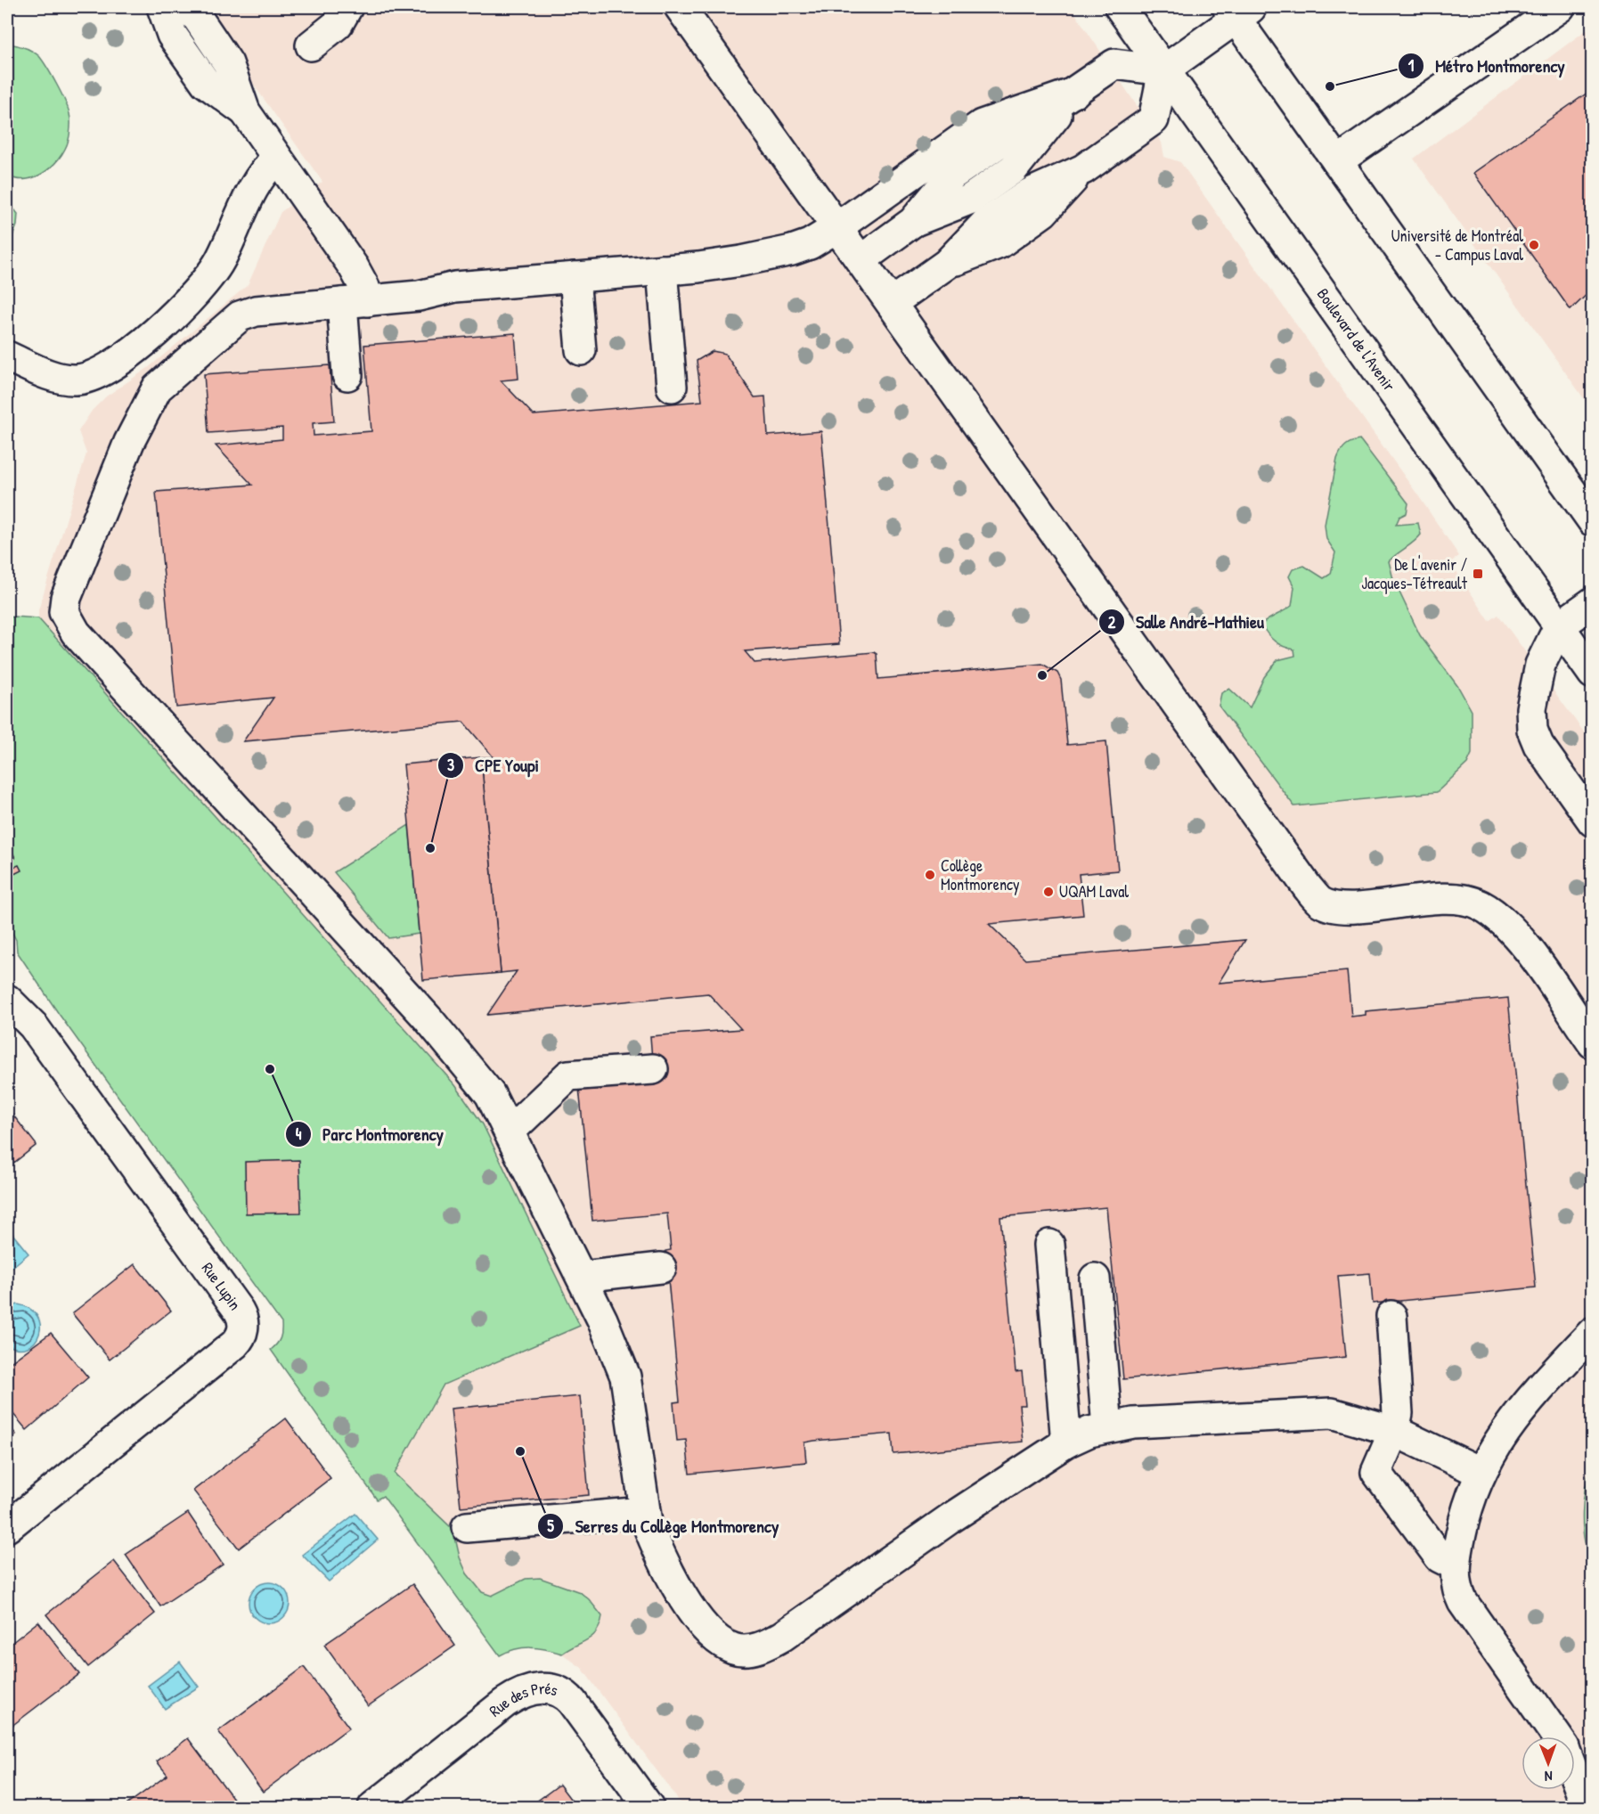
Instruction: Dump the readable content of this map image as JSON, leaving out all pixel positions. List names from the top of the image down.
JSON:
{
  "streets": {
    "street": ["Boulevard de l'Avenir", "Rue Lupin", "Rue des Prés"]
  },
  "places": {
    "other": [
      "Métro Montmorency",
      "Université de Montréal - Campus Laval",
      "Salle André-Mathieu",
      "CPE Youpi",
      "Collège Montmorency",
      "UQAM Laval",
      "Parc Montmorency",
      "Serres du Collège Montmorency"
    ],
    "transit": ["De L'avenir / Jacques-Tétreault"]
  },
  "north": "bottom"
}
